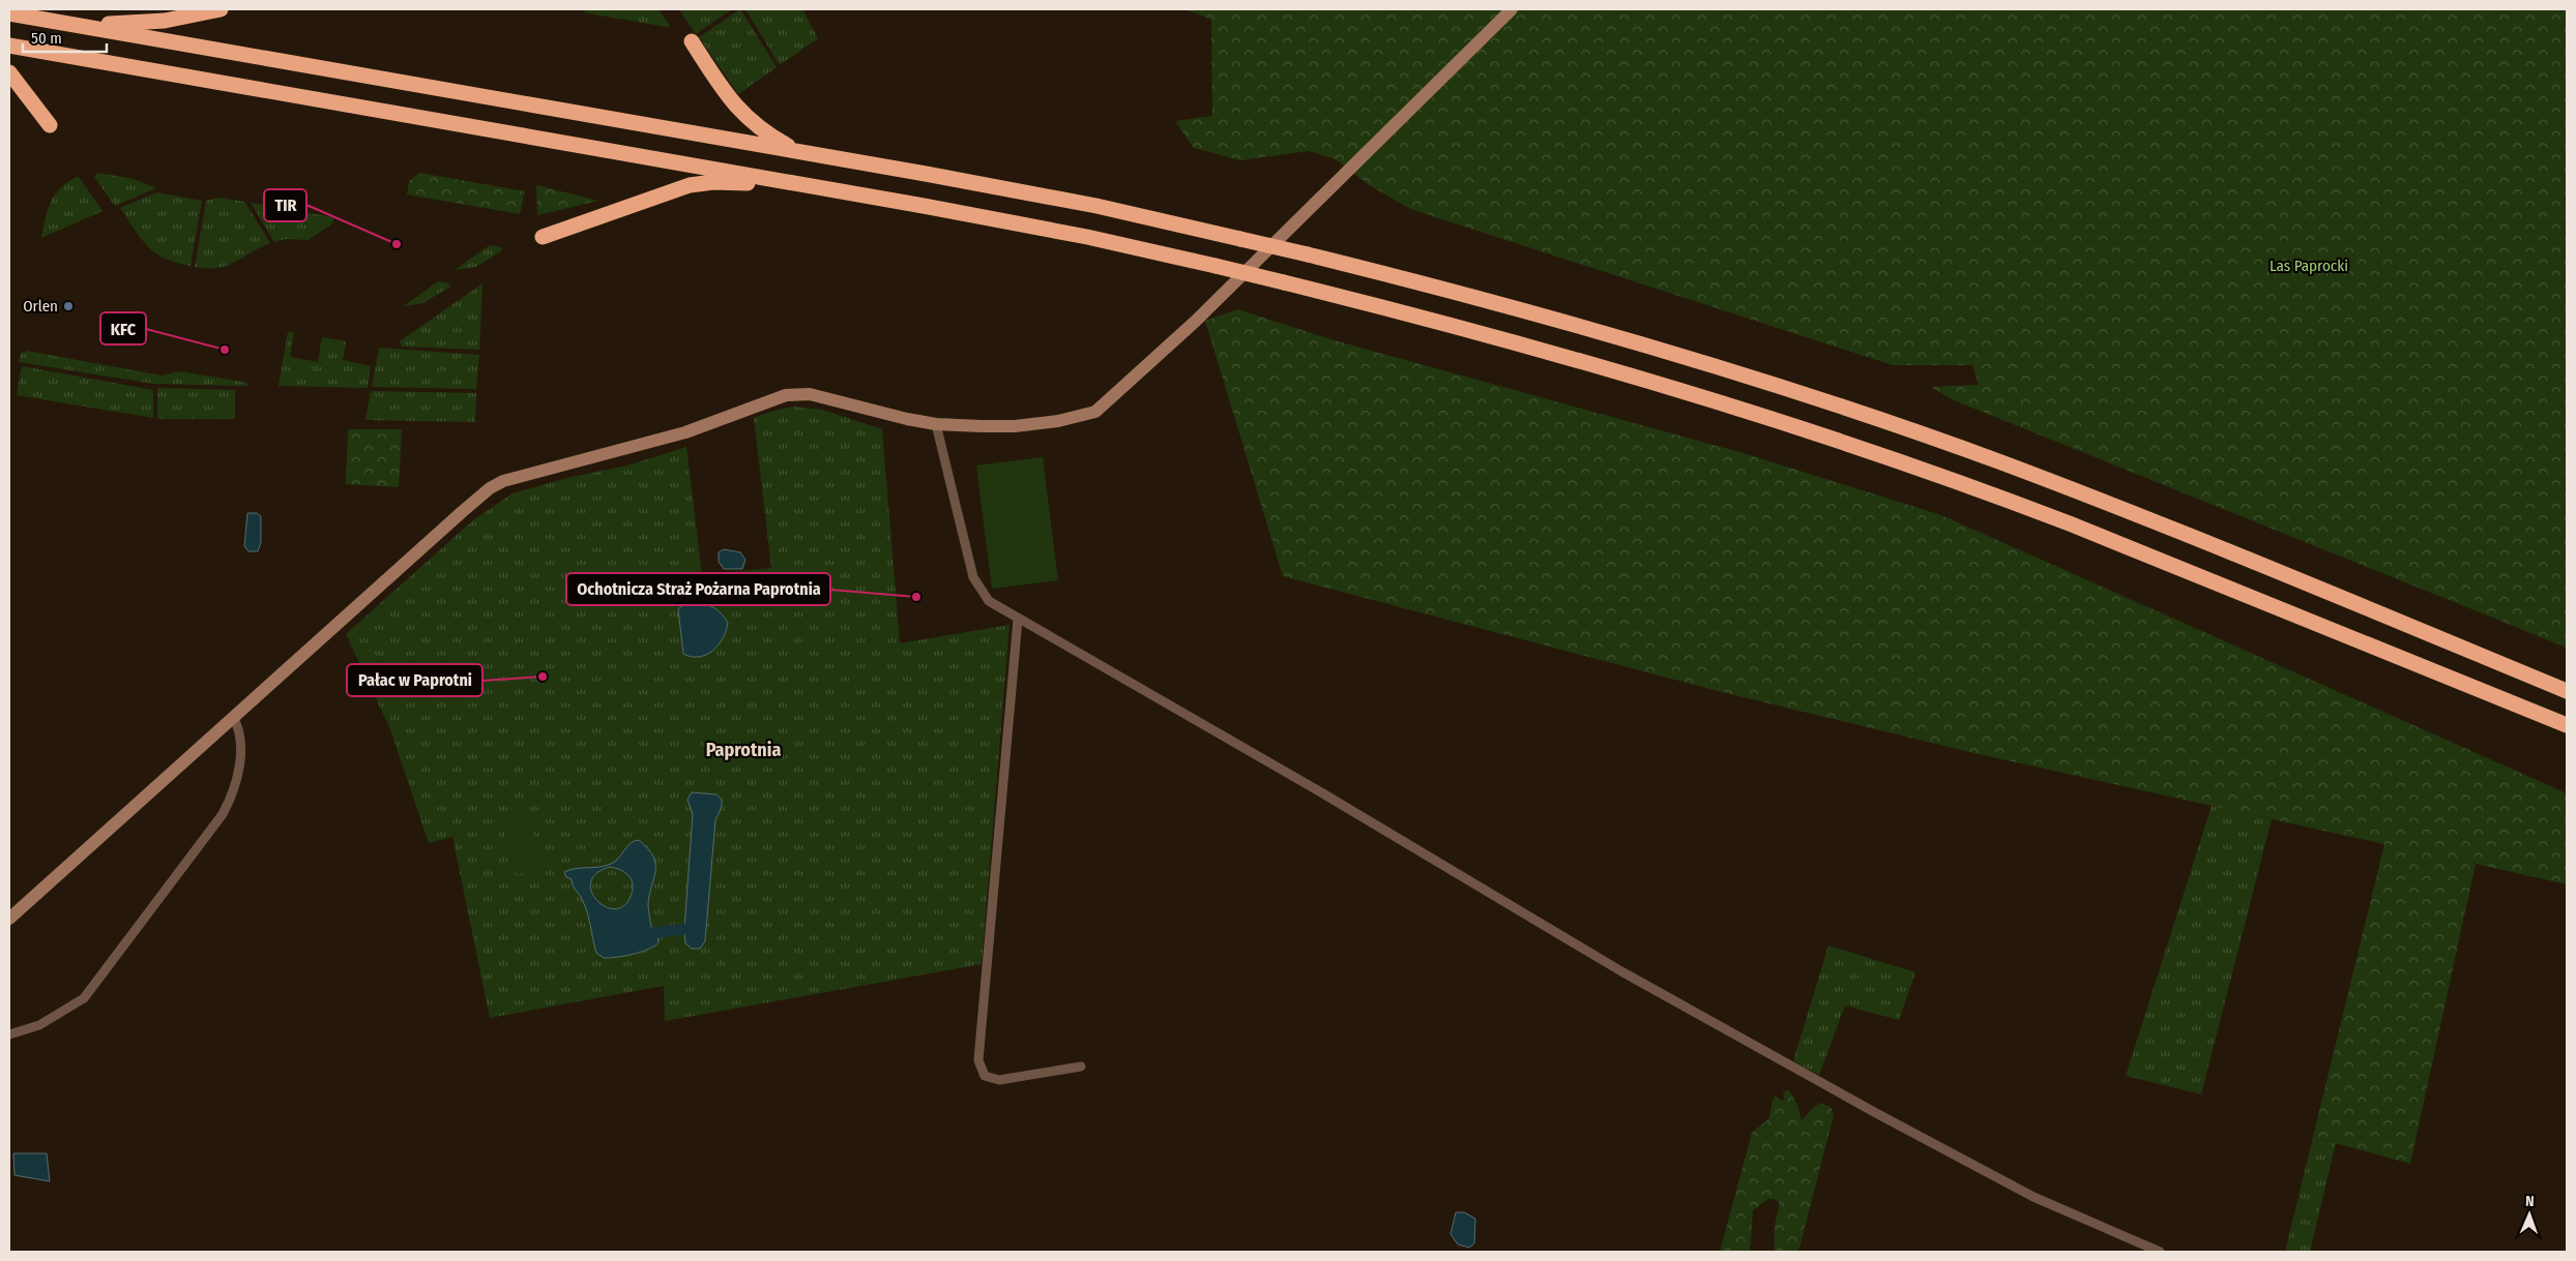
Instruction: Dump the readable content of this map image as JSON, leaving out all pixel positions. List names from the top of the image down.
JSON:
{
  "districts": ["Paprotnia"],
  "parks": ["Las Paprocki"],
  "places": [
    "TIR",
    "Orlen",
    "KFC",
    "Ochotnicza Straż Pożarna Paprotnia",
    "Pałac w Paprotni"
  ],
  "scale_bar": "50 m",
  "north": "top"
}
